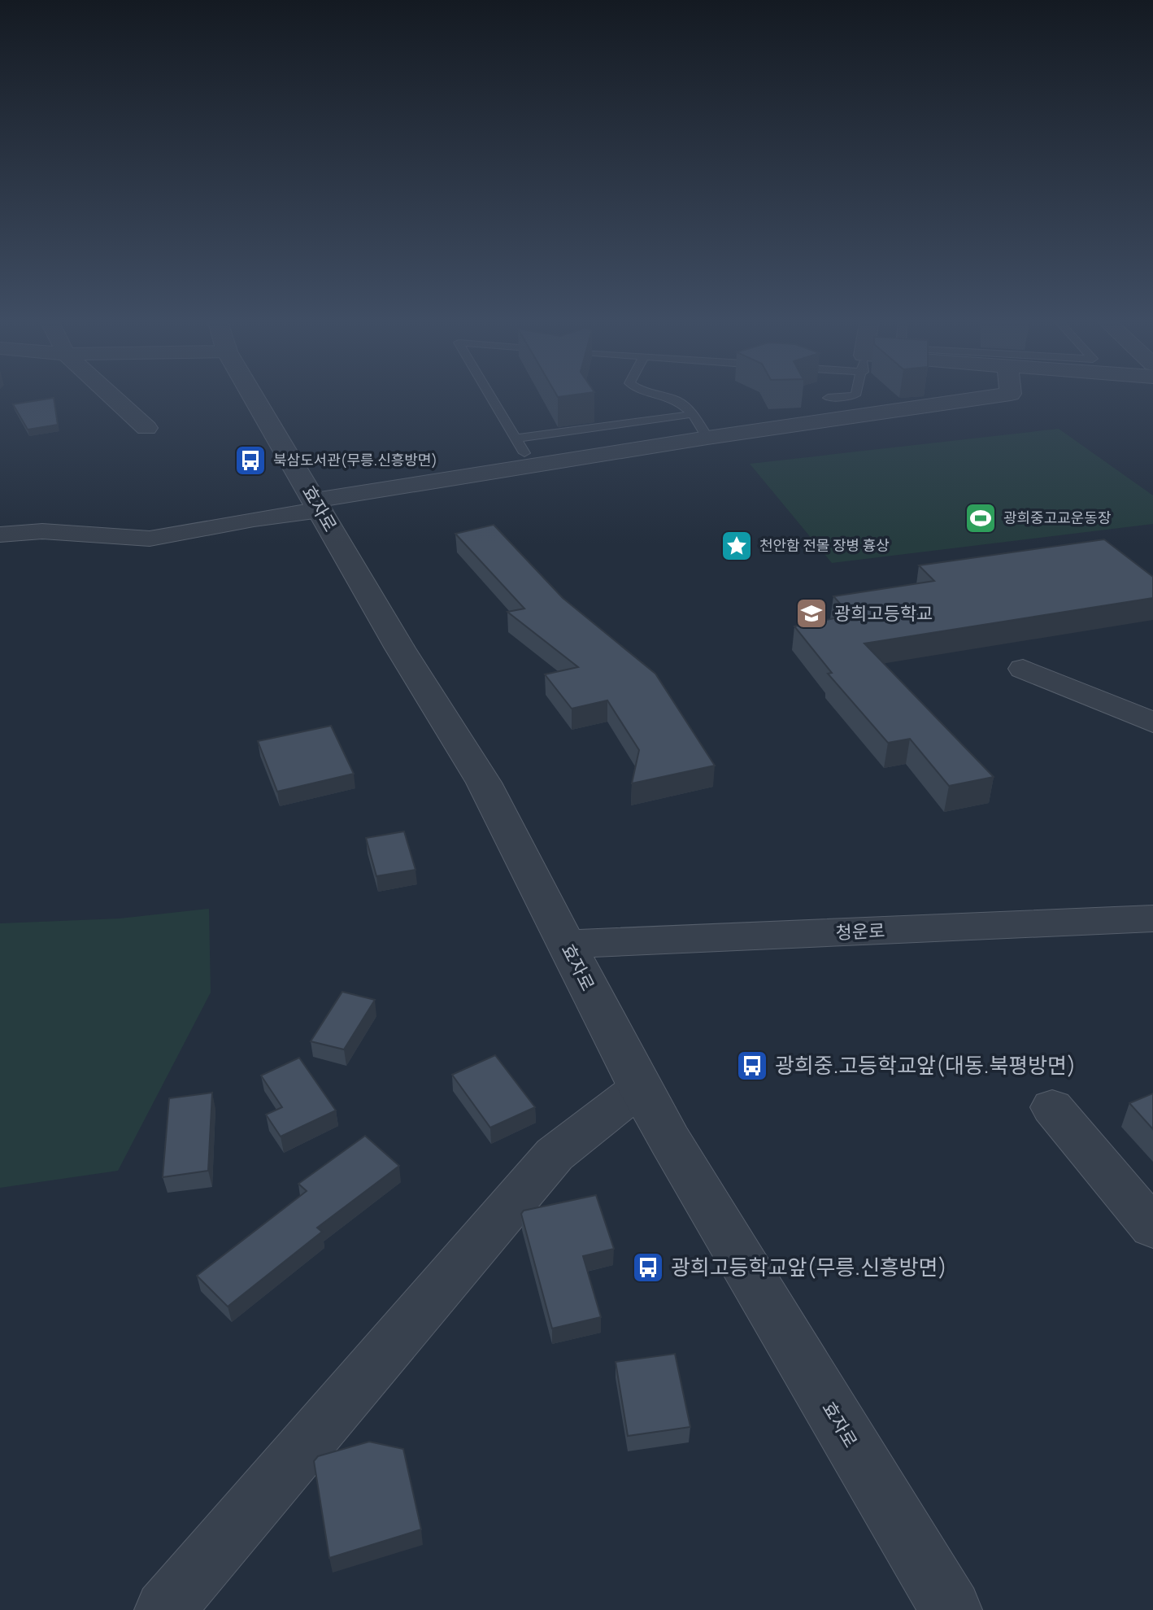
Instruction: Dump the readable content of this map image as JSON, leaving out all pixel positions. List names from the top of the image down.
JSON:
{
  "streets": {
    "street": ["효자로", "청운로"]
  },
  "crossings": [
    ["효자로", "청운로"]
  ],
  "places": {
    "bus stop": ["북삼도서관(무릉.신흥방면)", "광희중.고등학교앞(대동.북평방면)", "광희고등학교앞(무릉.신흥방면)"],
    "sports": ["광희중고교운동장"],
    "place": ["천안함 전몰 장병 흉상"],
    "school or university": ["광희고등학교"]
  }
}
